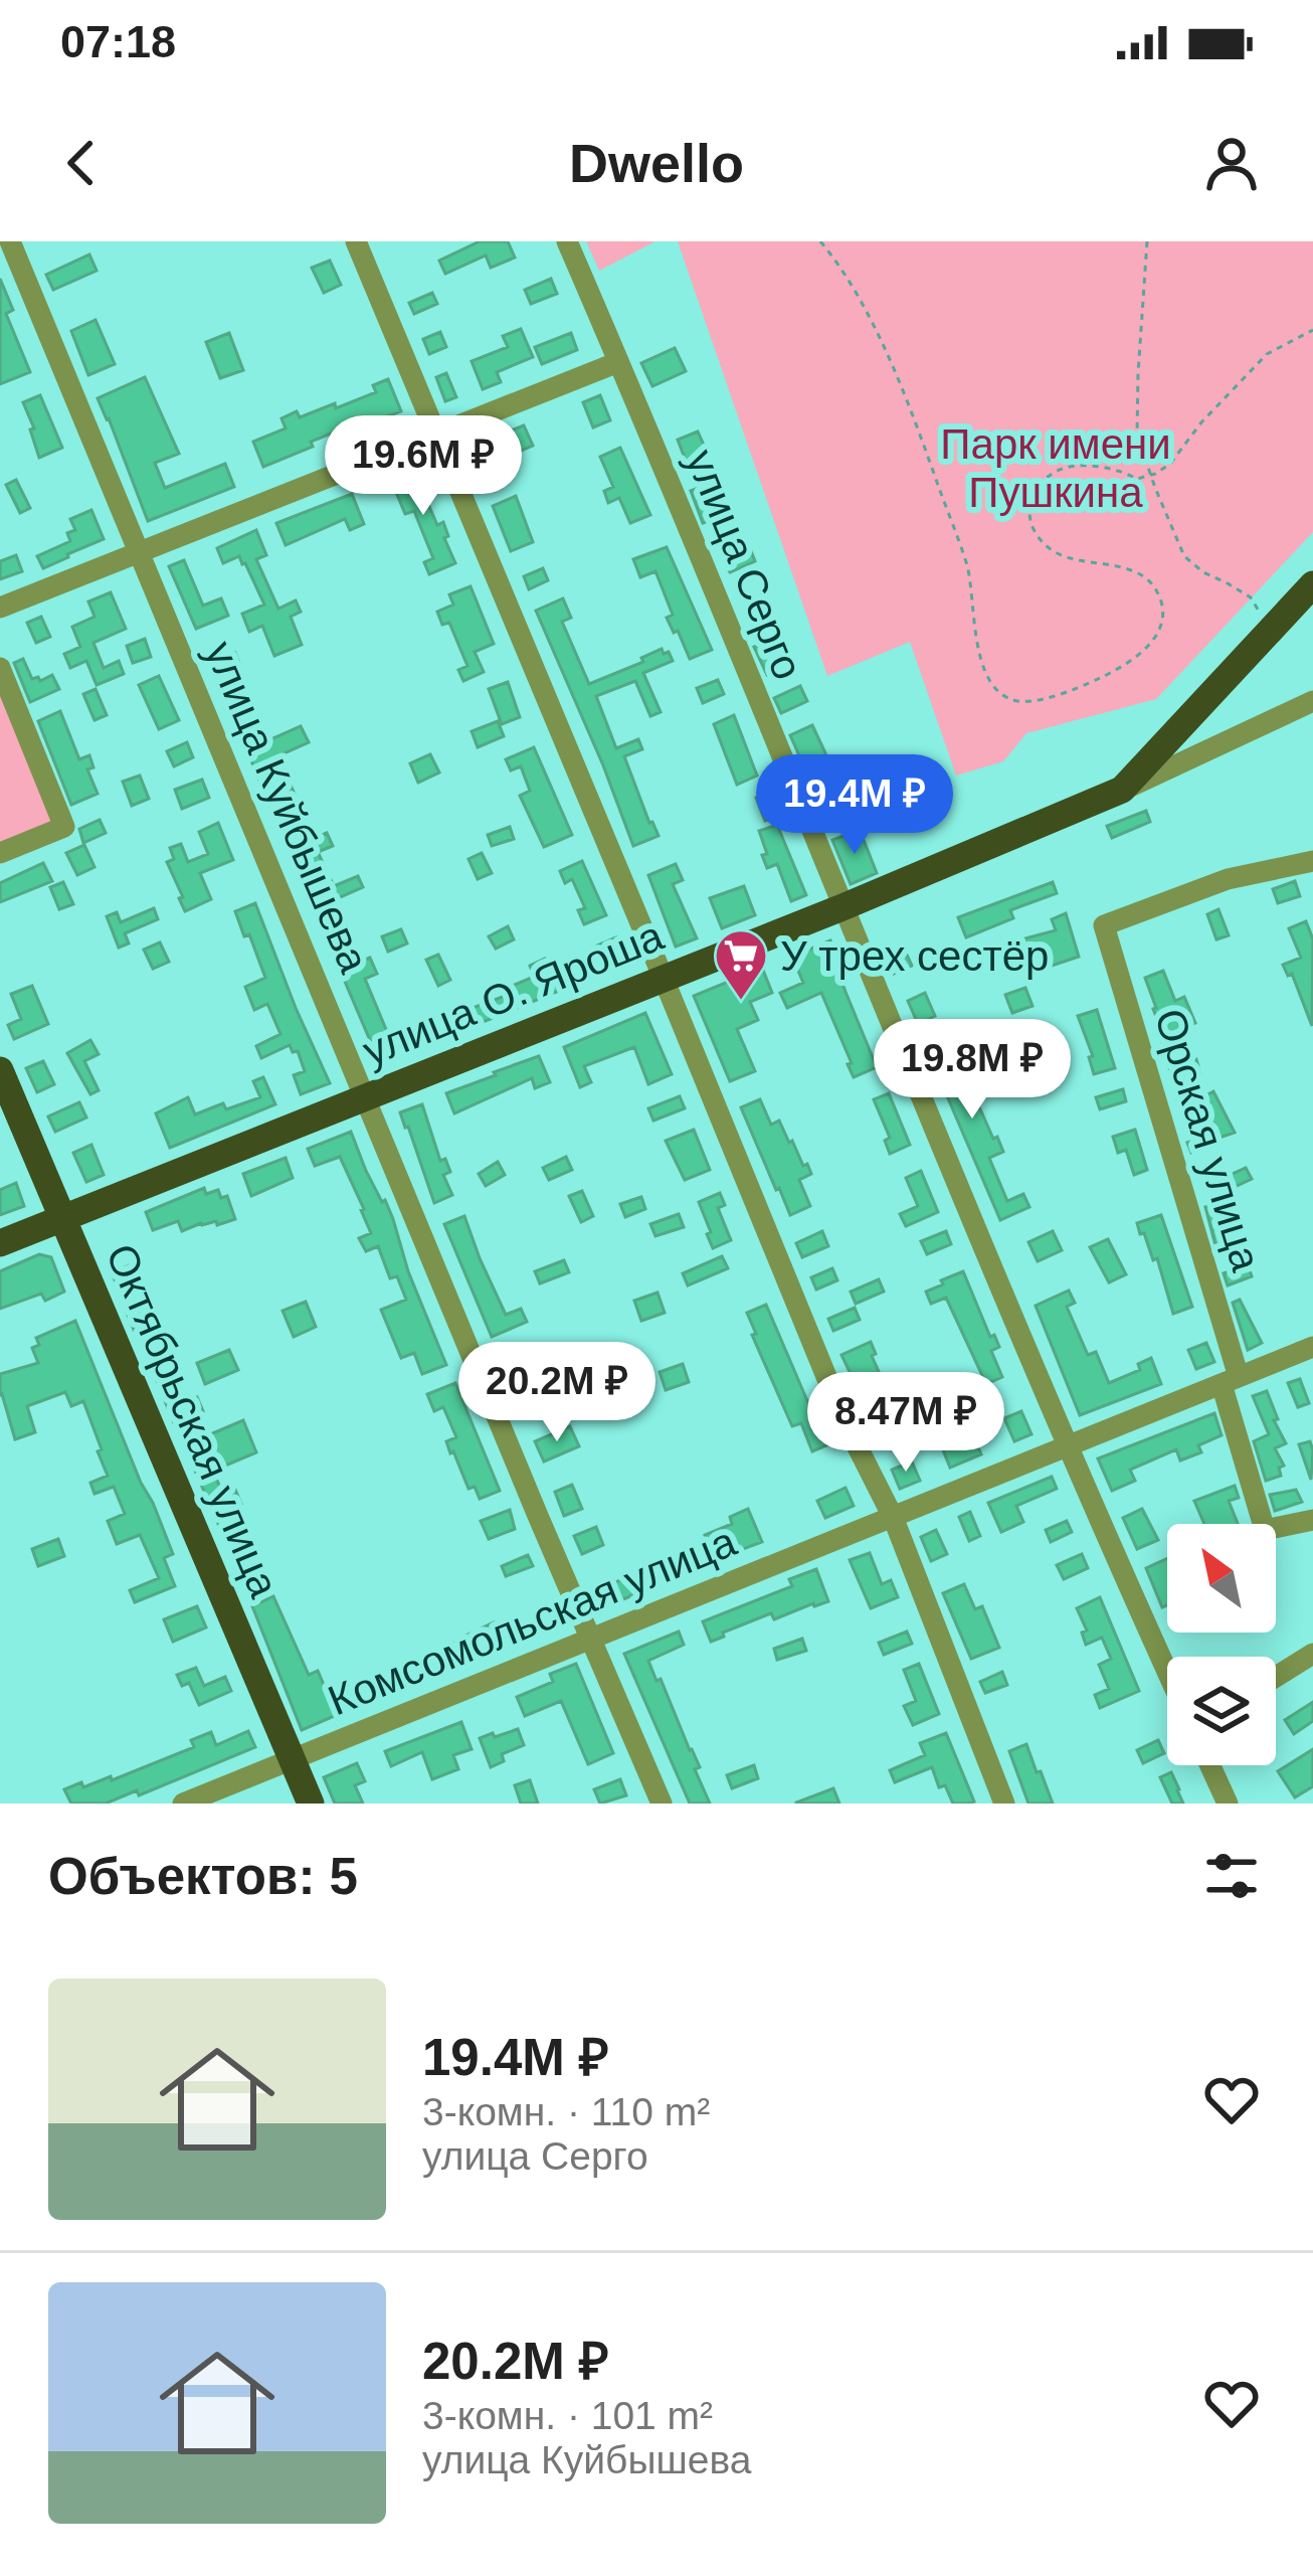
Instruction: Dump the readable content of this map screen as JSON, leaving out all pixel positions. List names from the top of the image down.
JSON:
{
  "streets": {
    "main road": ["улица О. Яроша", "Октябрьская улица"],
    "street": [
      "улица Серго",
      "улица Куйбышева",
      "Орская улица",
      "Комсомольская улица"
    ]
  },
  "crossings": [
    ["улица Серго", "улица О. Яроша"],
    ["улица Серго", "Комсомольская улица"],
    ["улица Куйбышева", "улица О. Яроша"],
    ["улица Куйбышева", "Комсомольская улица"],
    ["улица О. Яроша", "Октябрьская улица"],
    ["Орская улица", "Комсомольская улица"],
    ["Октябрьская улица", "Комсомольская улица"]
  ],
  "parks": ["Парк имени Пушкина"],
  "places": {
    "supermarket": ["У трех сестёр"]
  },
  "north": "top left",
  "page": {
    "status": "07:18",
    "header": "Dwello",
    "price": [
      "19.6M ₽",
      "19.4M ₽",
      "19.8M ₽",
      "20.2M ₽",
      "8.47M ₽"
    ],
    "heading": "Объектов: 5",
    "list": [
      {
        "name": "19.4M ₽",
        "note": "3-комн. · 110 m² · улица Серго"
      },
      {
        "name": "20.2M ₽",
        "note": "3-комн. · 101 m² · улица Куйбышева"
      }
    ]
  }
}
